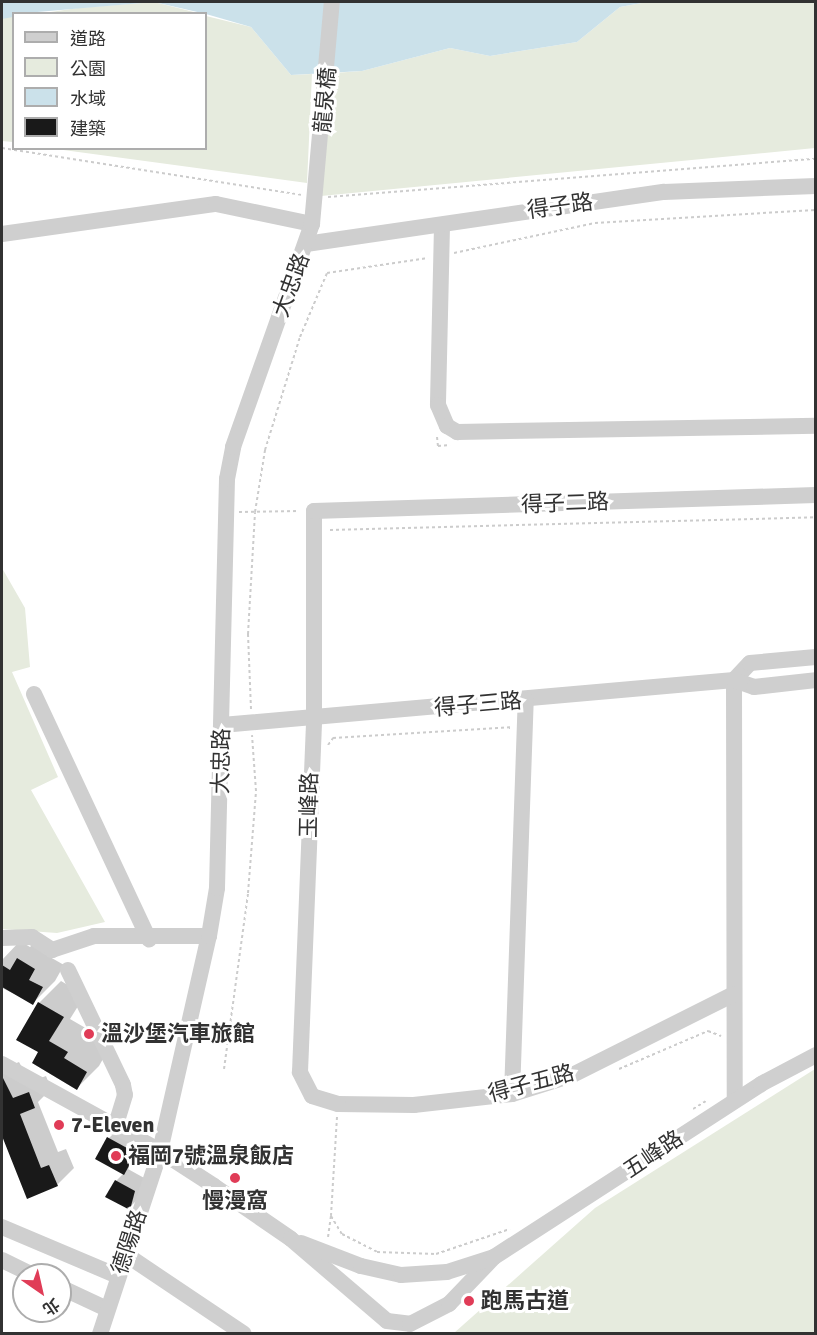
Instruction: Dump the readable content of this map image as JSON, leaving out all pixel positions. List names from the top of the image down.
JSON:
{
  "streets": {
    "street": [
      "龍泉橋",
      "得子路",
      "大忠路",
      "得子二路",
      "得子三路",
      "玉峰路",
      "得子五路",
      "五峰路",
      "德陽路"
    ]
  },
  "crossings": [
    ["龍泉橋", "大忠路"],
    ["得子路", "大忠路"],
    ["大忠路", "得子三路"],
    ["大忠路", "五峰路"],
    ["大忠路", "德陽路"],
    ["得子二路", "玉峰路"],
    ["得子三路", "玉峰路"],
    ["玉峰路", "得子五路"],
    ["五峰路", "德陽路"]
  ],
  "places": [
    "溫沙堡汽車旅館",
    "7-Eleven",
    "福岡7號溫泉飯店",
    "慢漫窩",
    "跑馬古道"
  ],
  "legend": [
    "道路",
    "公園",
    "水域",
    "建築"
  ],
  "north": "bottom right"
}
